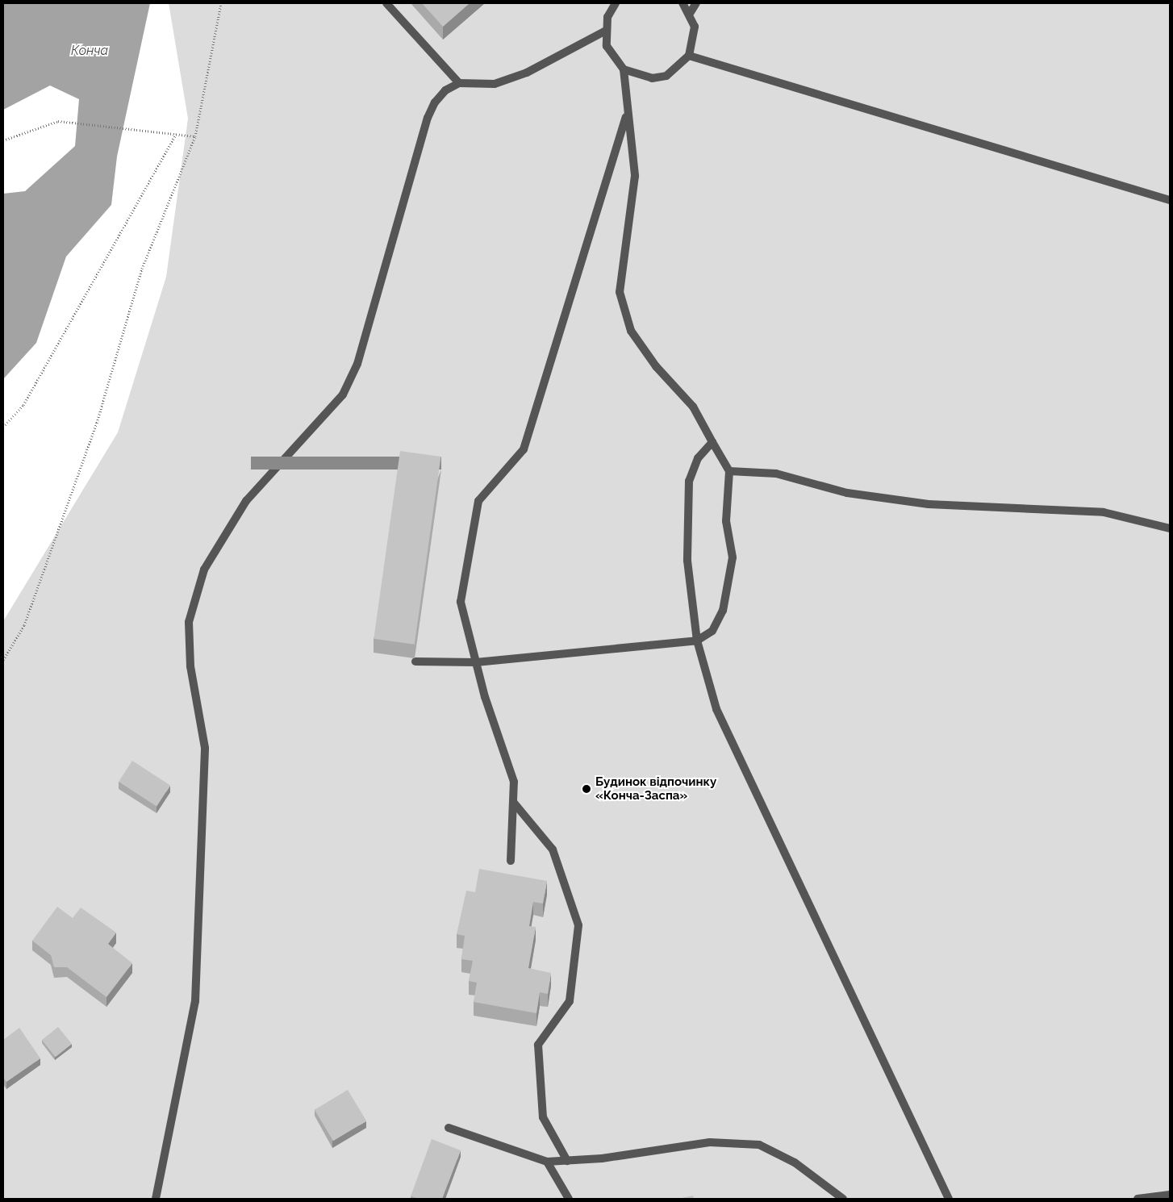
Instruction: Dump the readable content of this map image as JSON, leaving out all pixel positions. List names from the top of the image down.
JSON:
{
  "water": ["Конча"],
  "places": ["Будинок відпочинку «Конча-Заспа»"]
}
